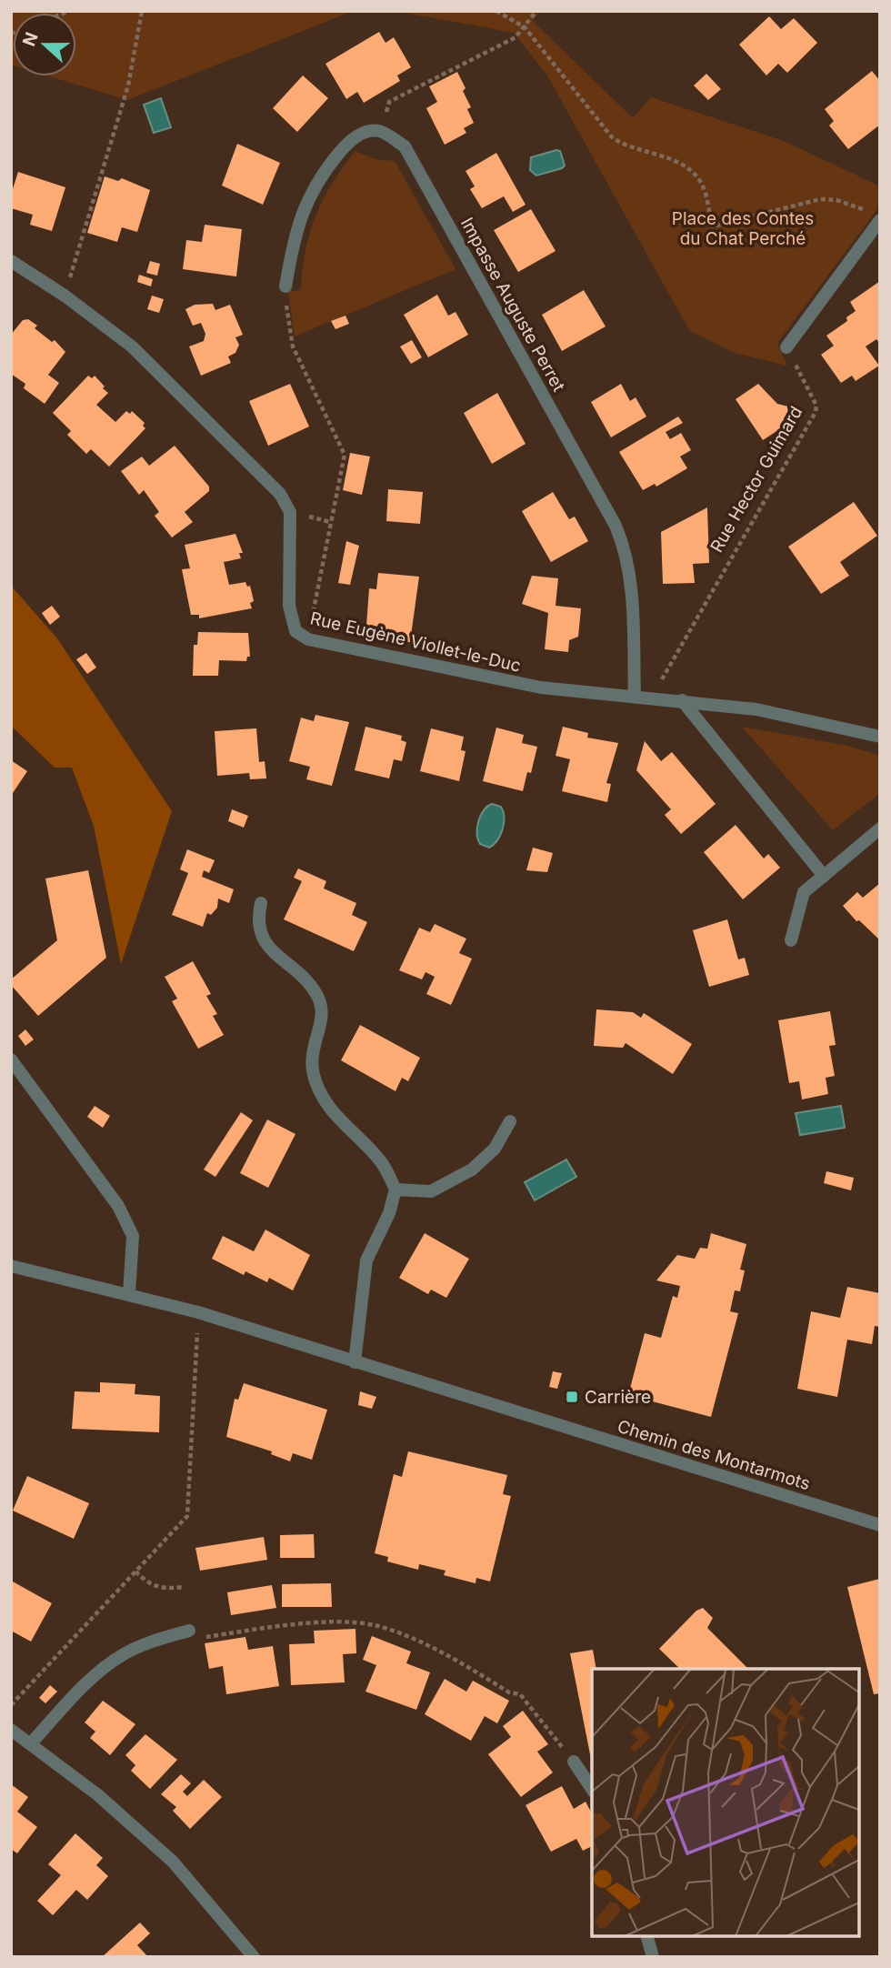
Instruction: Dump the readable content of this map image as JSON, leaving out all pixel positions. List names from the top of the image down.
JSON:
{
  "streets": {
    "street": ["Impasse Auguste Perret", "Rue Eugène Viollet-le-Duc", "Chemin des Montarmots"],
    "path": ["Rue Hector Guimard"]
  },
  "crossings": [
    ["Impasse Auguste Perret", "Rue Eugène Viollet-le-Duc"],
    ["Rue Hector Guimard", "Rue Eugène Viollet-le-Duc"]
  ],
  "parks": ["Place des Contes du Chat Perché"],
  "places": {
    "transit": ["Carrière"]
  },
  "north": "left"
}
